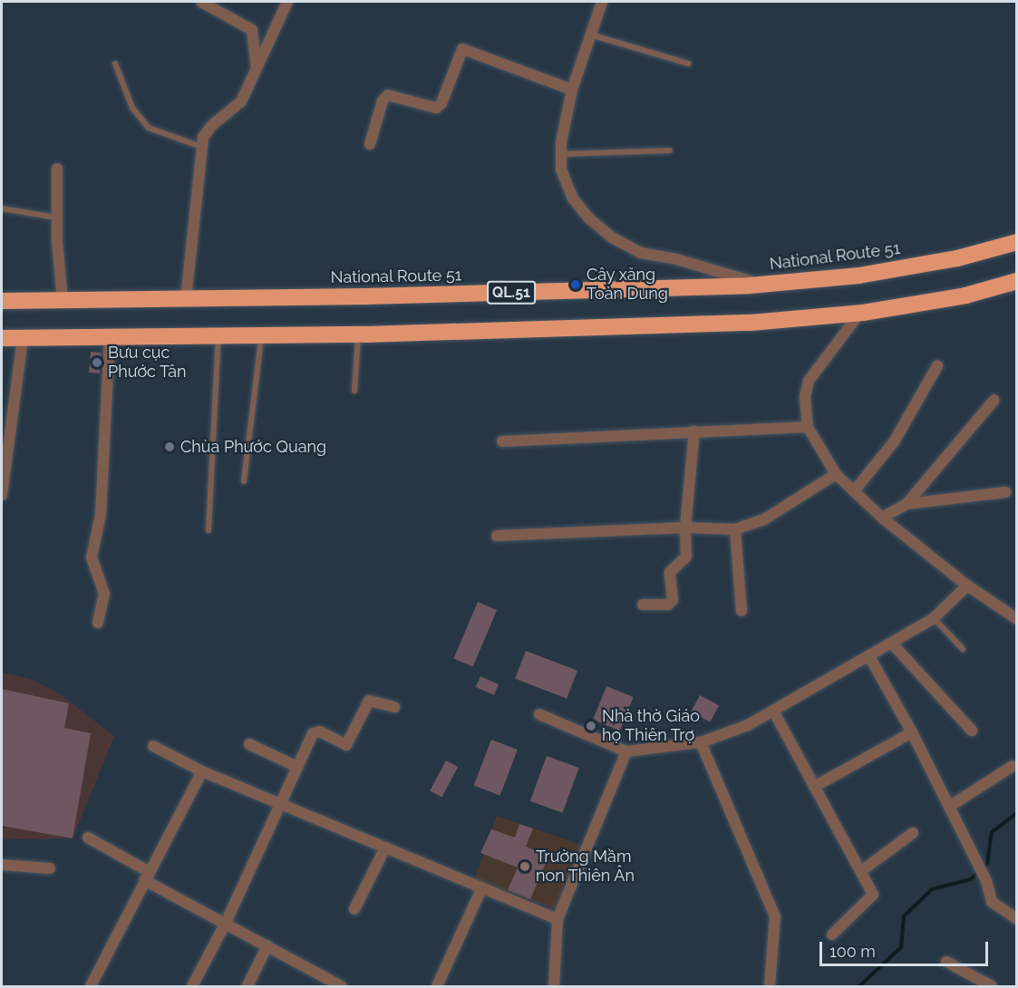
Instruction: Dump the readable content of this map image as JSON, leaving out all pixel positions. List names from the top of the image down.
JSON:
{
  "streets": {
    "highway": ["National Route 51", "QL.51"]
  },
  "places": [
    "Cây xăng Toàn Dung",
    "Bưu cục Phước Tân",
    "Chùa Phước Quang",
    "Nhà thờ Giáo họ Thiên Trợ",
    "Trường Mầm non Thiên Ân"
  ],
  "scale_bar": "100 m"
}
